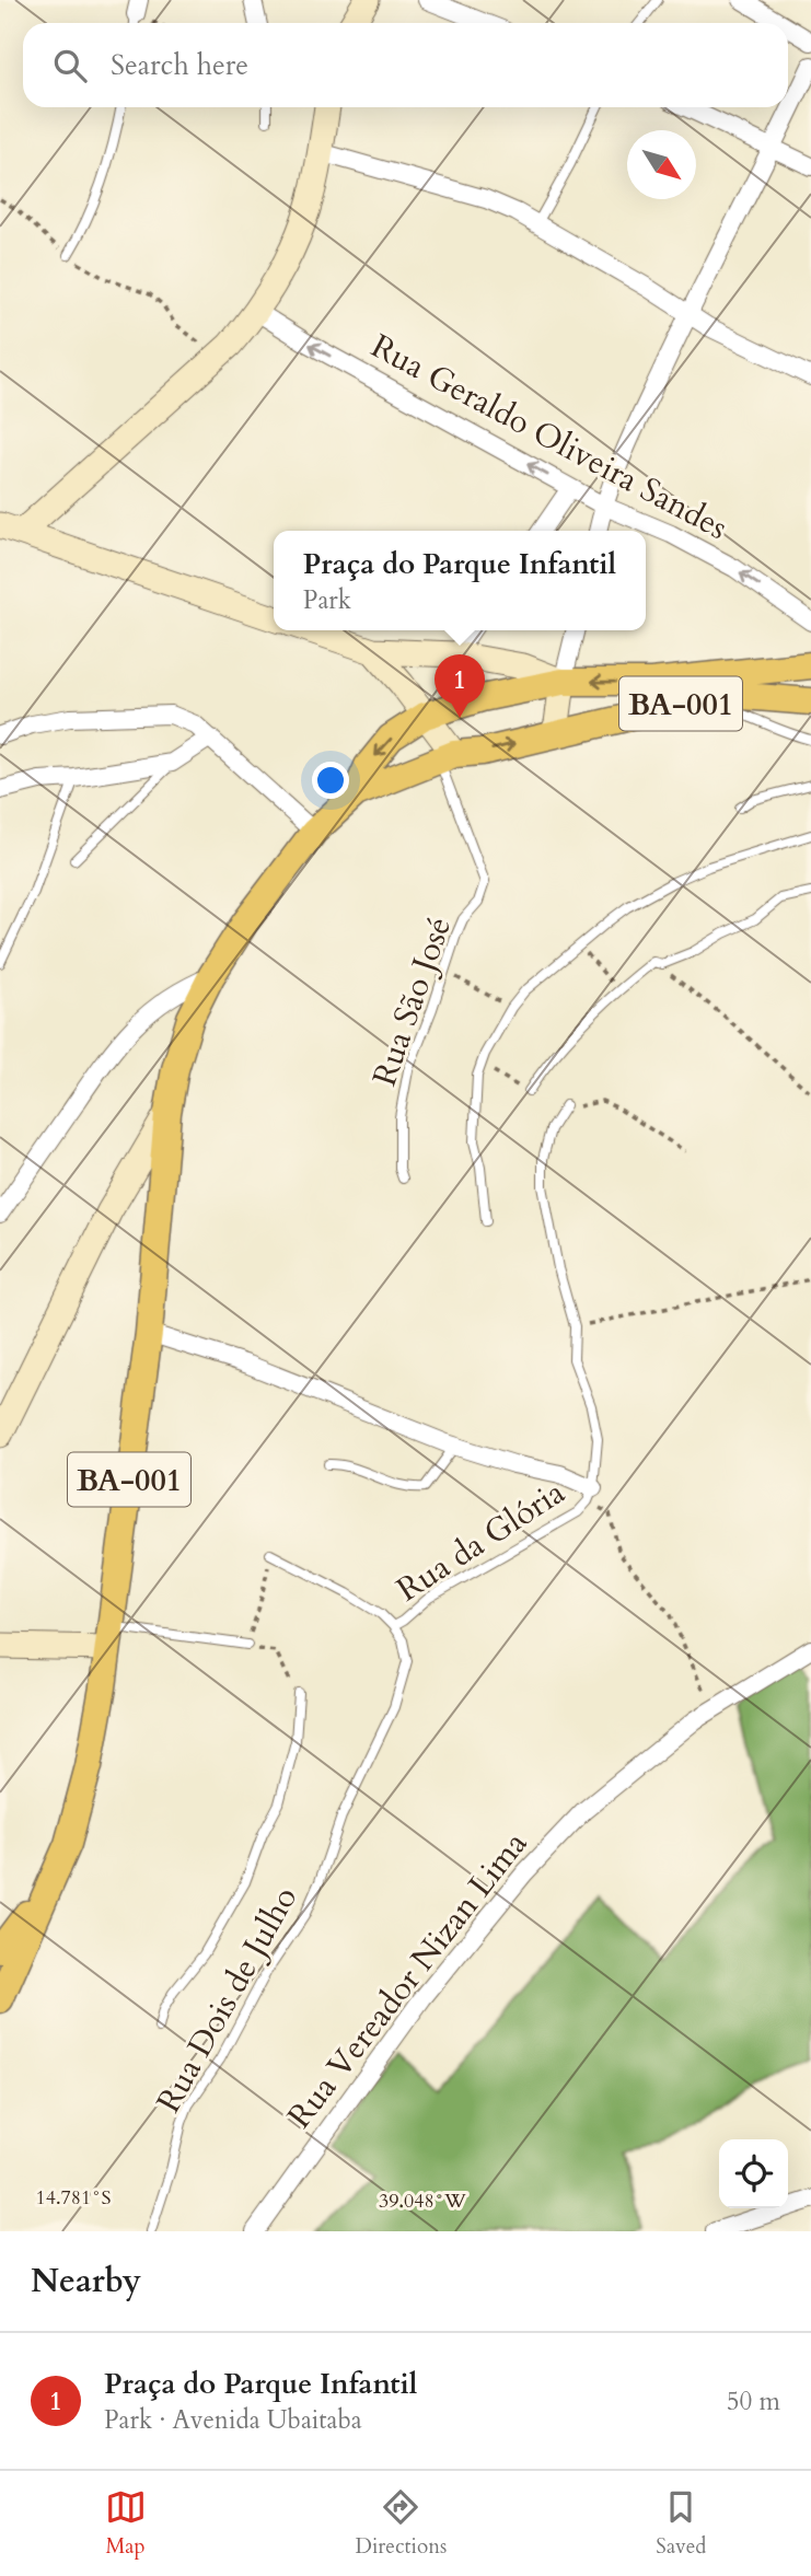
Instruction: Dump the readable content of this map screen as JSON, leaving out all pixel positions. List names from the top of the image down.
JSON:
{
  "streets": {
    "main road": ["BA-001"],
    "street": ["Rua Geraldo Oliveira Sandes", "Rua Vereador Nizan Lima"],
    "lane": ["Rua São José", "Rua da Glória", "Rua Dois de Julho"]
  },
  "crossings": [
    ["BA-001", "Rua São José"],
    ["Rua da Glória", "Rua Dois de Julho"]
  ],
  "one_way": ["Rua Geraldo Oliveira Sandes"],
  "north": "bottom right",
  "page": {
    "search": "Search here",
    "popup": ["Praça do Parque Infantil", "Park"],
    "pins": "1",
    "heading": "Nearby",
    "list": [
      {
        "mark": "1",
        "name": "Praça do Parque Infantil",
        "note": "Park · Avenida Ubaitaba",
        "value": "50 m"
      }
    ],
    "nav": ["Map", "Directions", "Saved"]
  },
  "coordinates": ["14.781°S", "39.048°W"]
}
